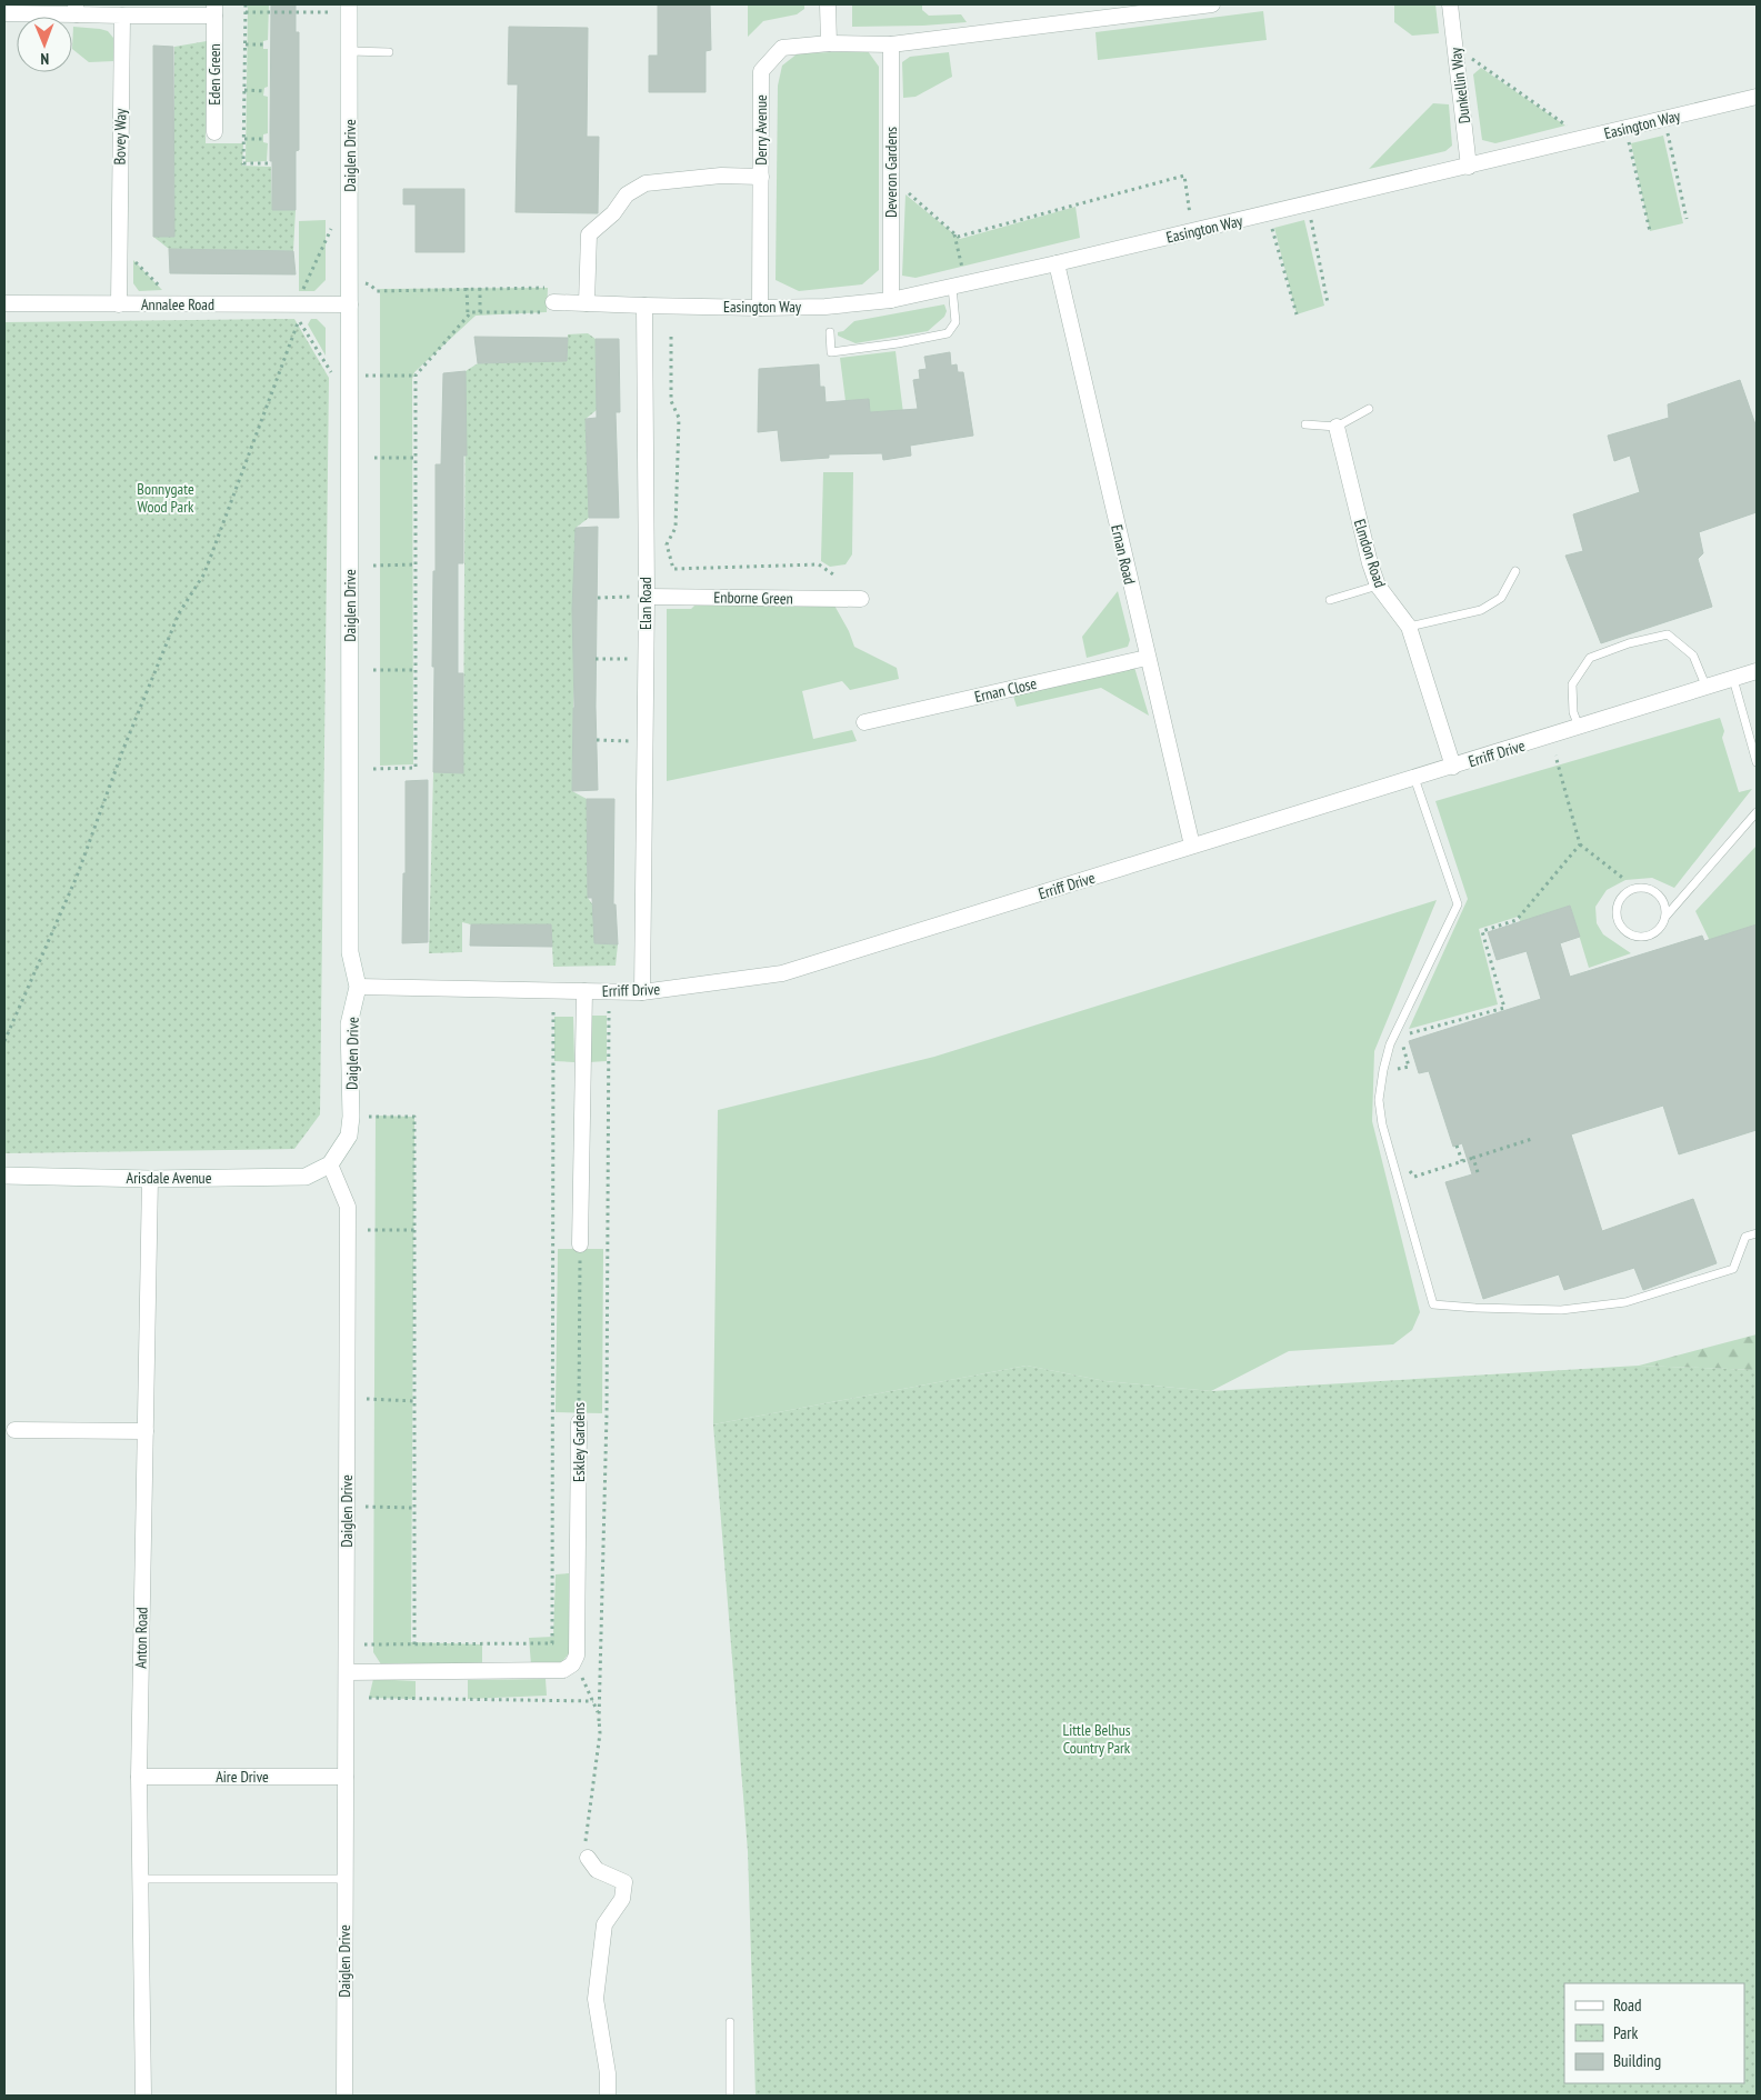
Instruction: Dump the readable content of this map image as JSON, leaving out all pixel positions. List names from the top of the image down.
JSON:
{
  "streets": {
    "street": [
      "Eden Green",
      "Dunkellin Way",
      "Easington Way",
      "Derry Avenue",
      "Bovey Way",
      "Daiglen Drive",
      "Deveron Gardens",
      "Annalee Road",
      "Elmdon Road",
      "Ernan Road",
      "Enborne Green",
      "Elan Road",
      "Ernan Close",
      "Erriff Drive",
      "Arisdale Avenue",
      "Eskley Gardens",
      "Anton Road",
      "Aire Drive"
    ]
  },
  "crossings": [
    ["Eden Green", "Bovey Way"],
    ["Dunkellin Way", "Easington Way"],
    ["Easington Way", "Derry Avenue"],
    ["Easington Way", "Deveron Gardens"],
    ["Easington Way", "Ernan Road"],
    ["Easington Way", "Elan Road"],
    ["Bovey Way", "Annalee Road"],
    ["Daiglen Drive", "Annalee Road"],
    ["Daiglen Drive", "Erriff Drive"],
    ["Daiglen Drive", "Arisdale Avenue"],
    ["Daiglen Drive", "Aire Drive"],
    ["Elmdon Road", "Erriff Drive"],
    ["Ernan Road", "Ernan Close"],
    ["Ernan Road", "Erriff Drive"],
    ["Enborne Green", "Elan Road"],
    ["Elan Road", "Erriff Drive"],
    ["Arisdale Avenue", "Anton Road"],
    ["Anton Road", "Aire Drive"]
  ],
  "parks": ["Bonnygate Wood Park", "Little Belhus Country Park"],
  "legend": ["Road", "Park", "Building"],
  "north": "bottom"
}
